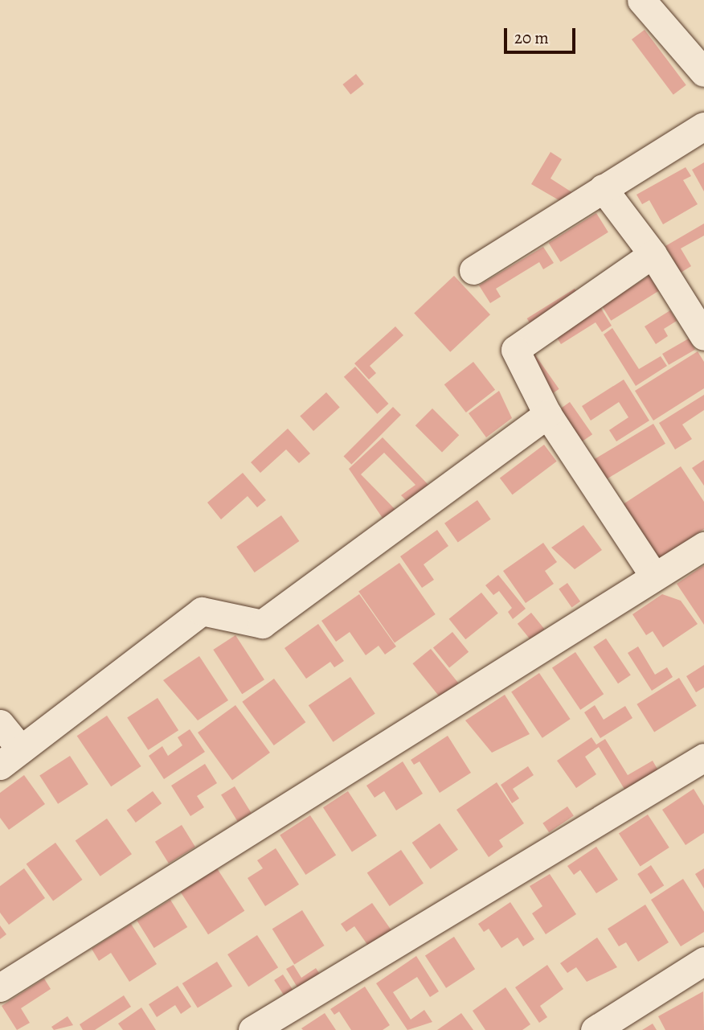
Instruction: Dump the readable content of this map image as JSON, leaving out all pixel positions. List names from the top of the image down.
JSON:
{
  "scale_bar": "20 m"
}
